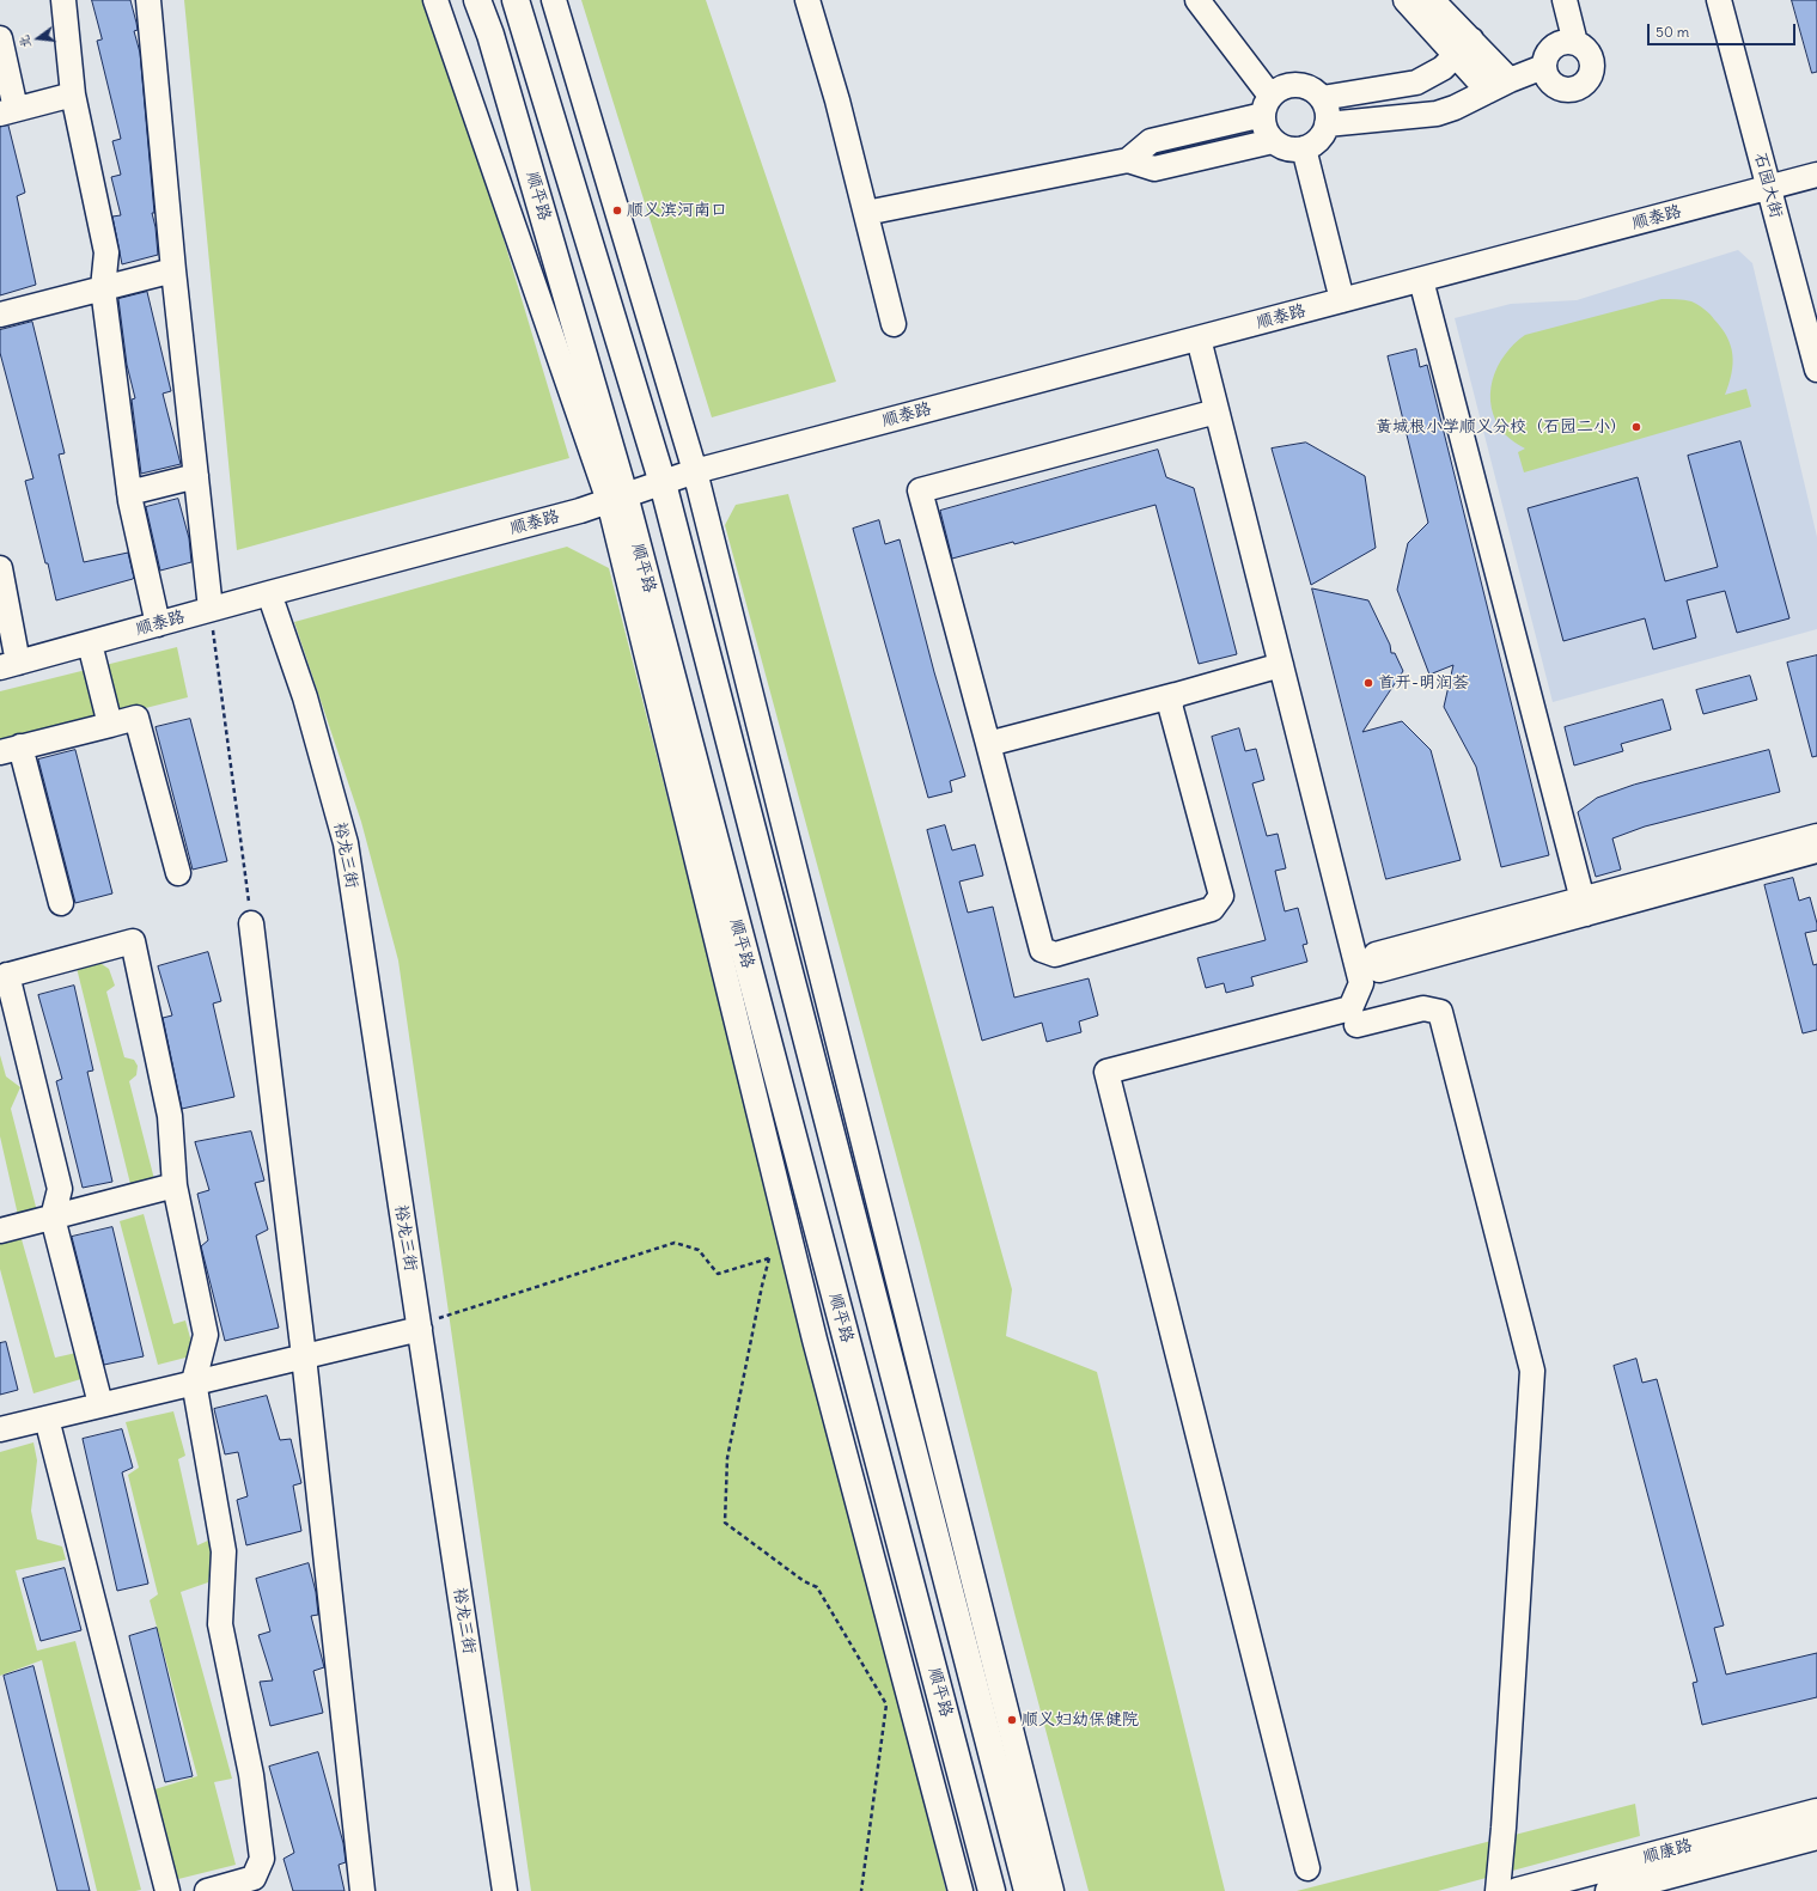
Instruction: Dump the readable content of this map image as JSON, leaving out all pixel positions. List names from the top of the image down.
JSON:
{
  "streets": {
    "main road": ["顺平路", "顺康路"],
    "street": ["石园大街", "顺泰路", "裕龙三街"]
  },
  "crossings": [
    ["石园大街", "顺泰路"],
    ["顺平路", "顺泰路"],
    ["顺泰路", "裕龙三街"]
  ],
  "places": [
    "顺义滨河南口",
    "黄城根小学顺义分校（石园二小）",
    "首开-明润荟",
    "顺义妇幼保健院"
  ],
  "scale_bar": "50 m",
  "north": "left"
}
